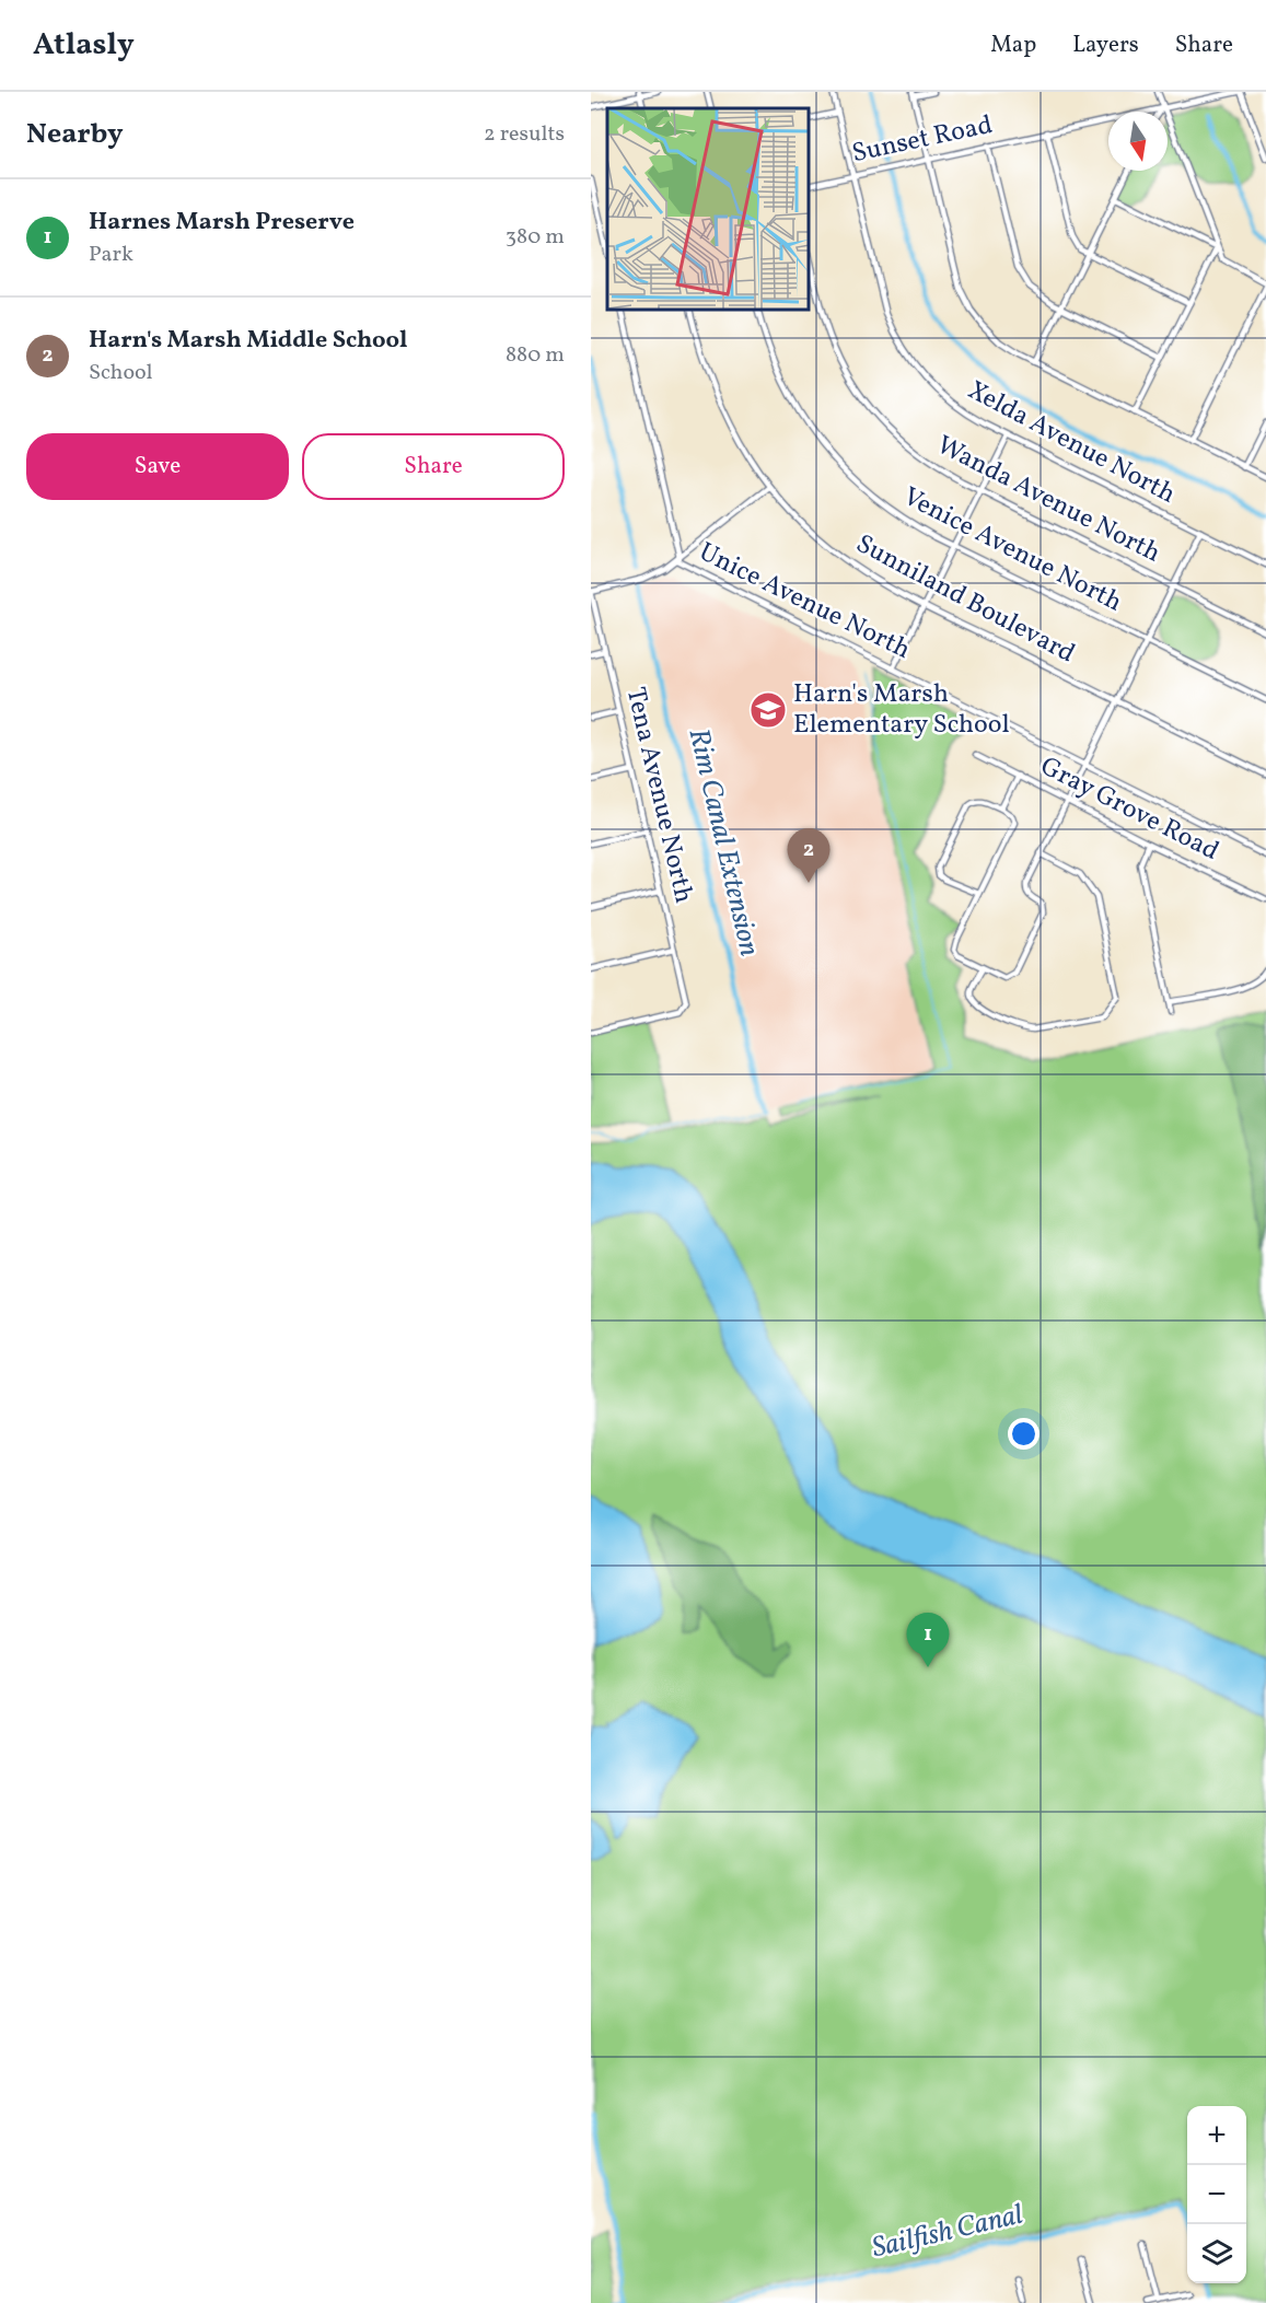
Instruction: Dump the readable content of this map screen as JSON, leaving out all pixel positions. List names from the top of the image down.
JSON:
{
  "streets": {
    "street": [
      "Sunset Road",
      "Xelda Avenue North",
      "Wanda Avenue North",
      "Venice Avenue North",
      "Sunniland Boulevard",
      "Unice Avenue North",
      "Tena Avenue North",
      "Gray Grove Road"
    ]
  },
  "crossings": [
    ["Sunset Road", "Xelda Avenue North"]
  ],
  "water": ["Rim Canal Extension", "Sailfish Canal"],
  "places": {
    "school or university": ["Harn's Marsh Elementary School"]
  },
  "north": "bottom",
  "page": {
    "header": "Atlasly",
    "nav": ["Map", "Layers", "Share"],
    "heading": ["Nearby", "2 results"],
    "list": [
      {
        "mark": "1",
        "name": "Harnes Marsh Preserve",
        "note": "Park",
        "value": "380 m"
      },
      {
        "mark": "2",
        "name": "Harn's Marsh Middle School",
        "note": "School",
        "value": "880 m"
      }
    ],
    "buttons": ["Save", "Share"],
    "pins": ["2", "1"],
    "map_buttons": ["+", "−"]
  }
}
